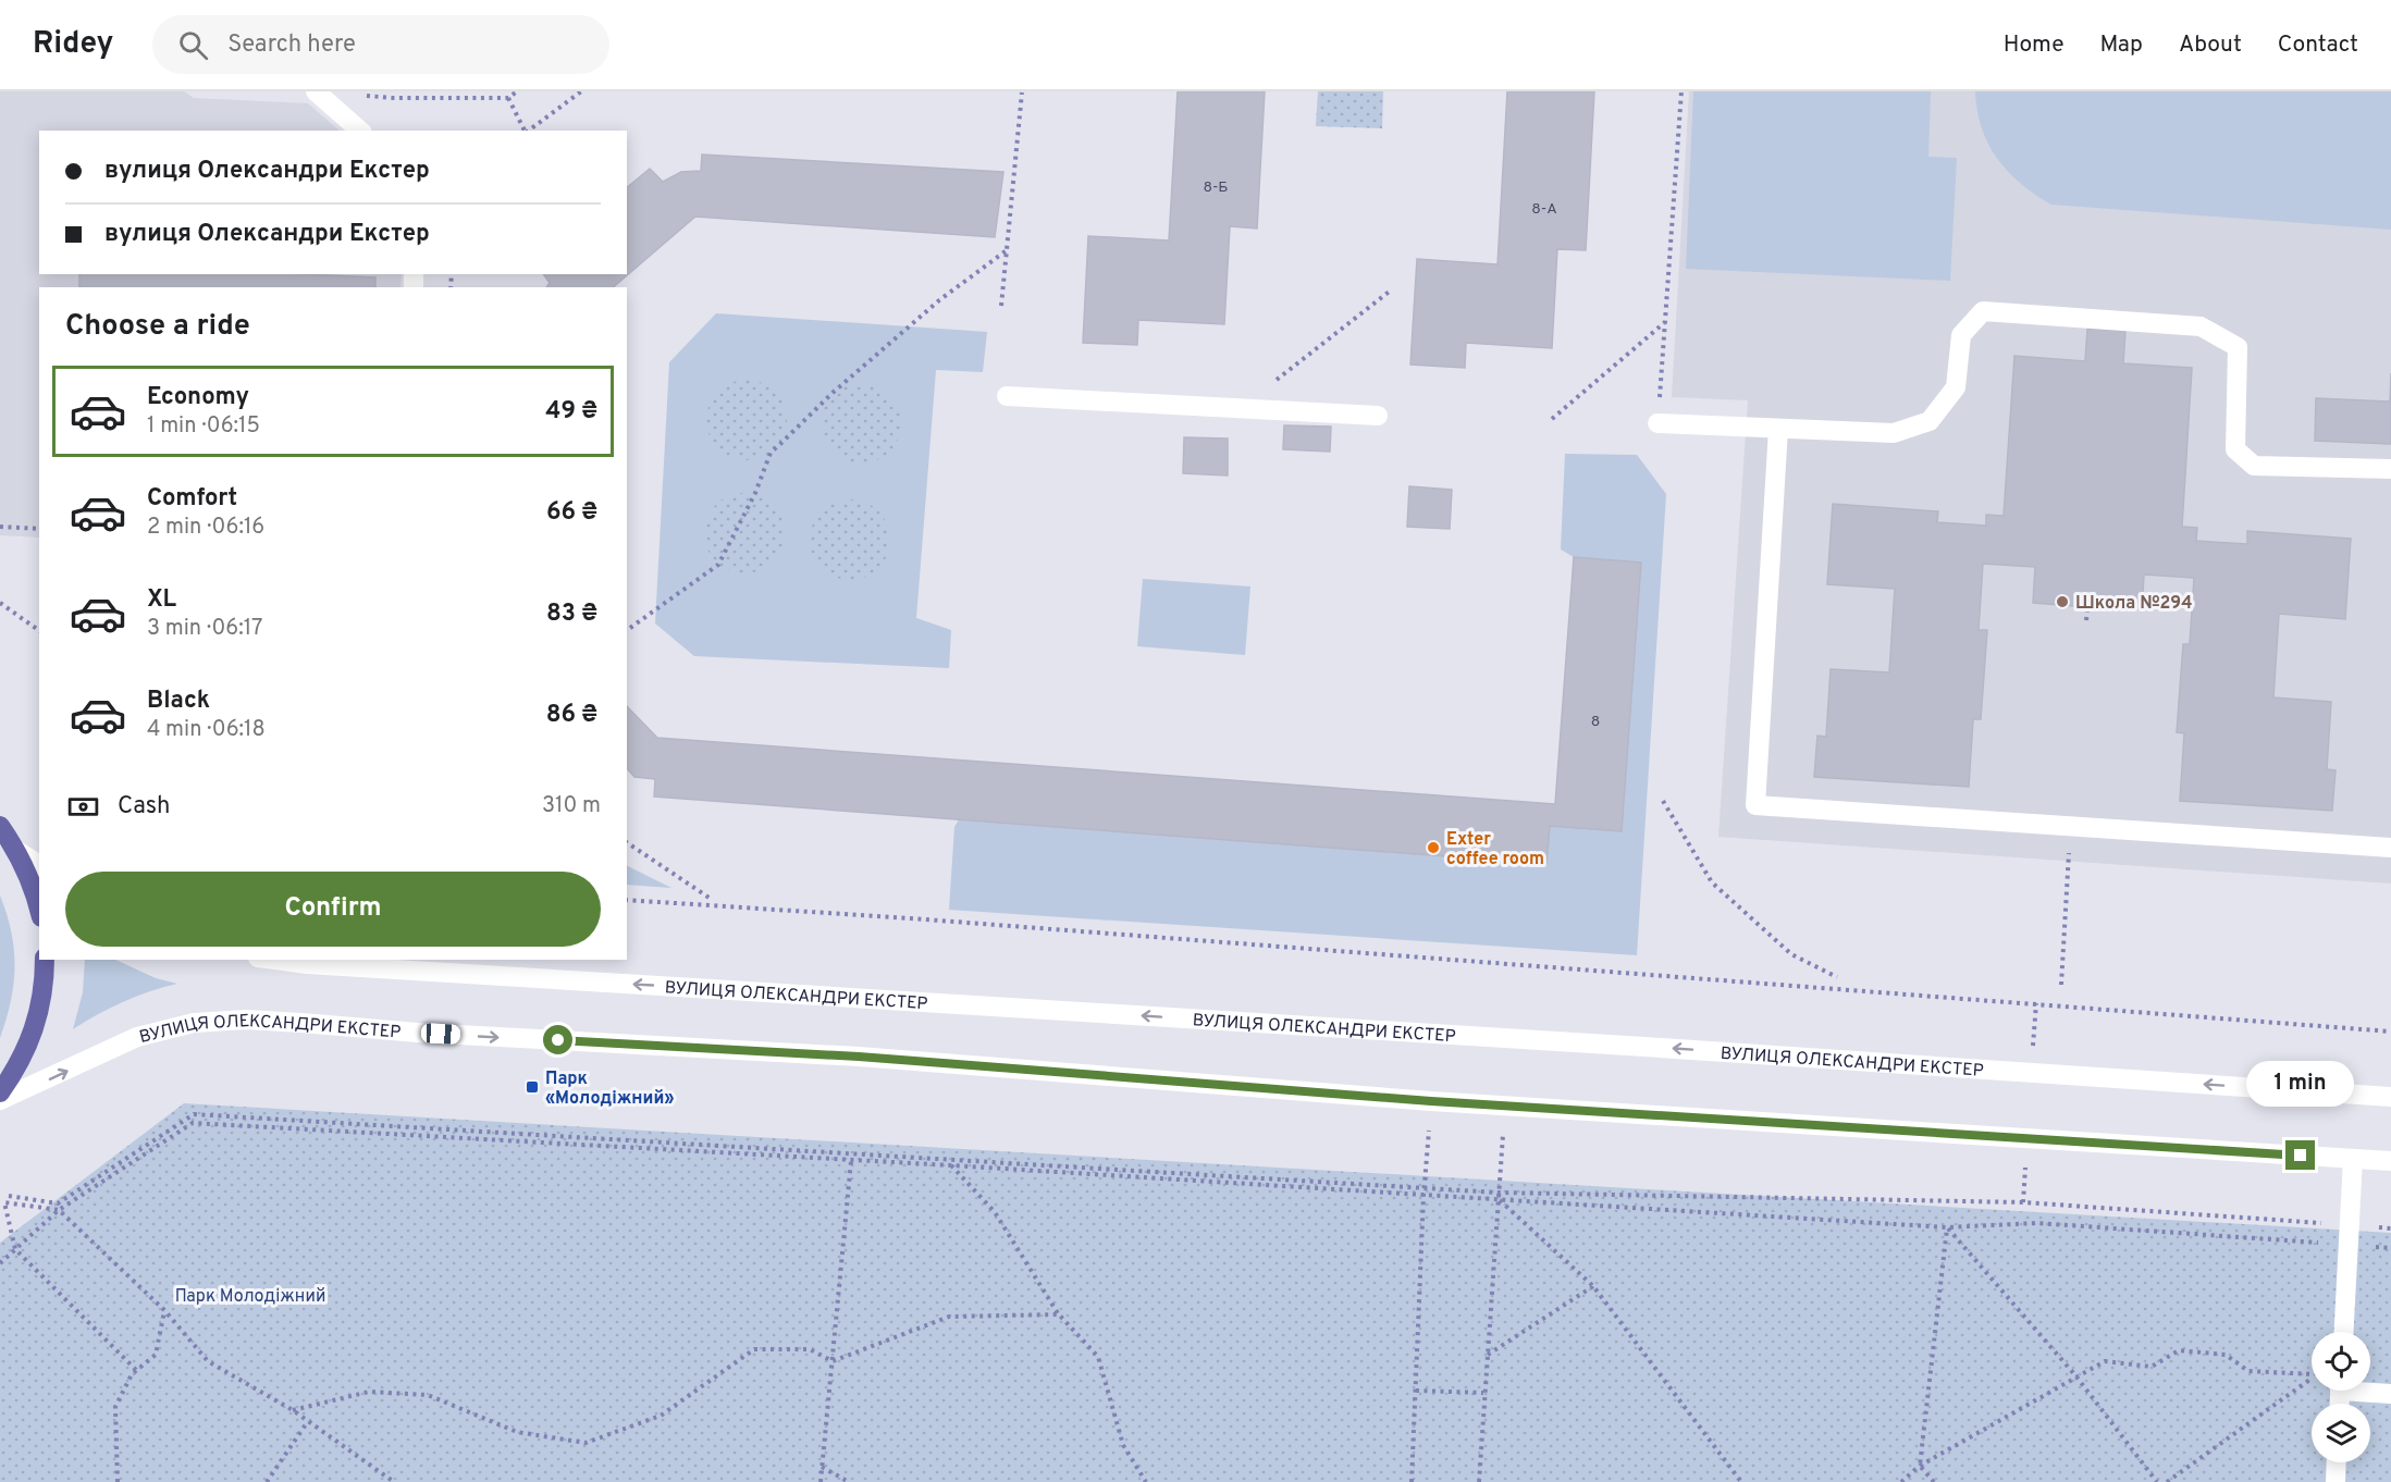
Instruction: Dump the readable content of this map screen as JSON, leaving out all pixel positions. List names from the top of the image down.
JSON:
{
  "streets": {
    "street": ["ВУЛИЦЯ ОЛЕКСАНДРИ ЕКСТЕР"]
  },
  "parks": ["Парк Молодіжний"],
  "places": {
    "other": ["Школа №294", "Exter coffee room"],
    "transit": ["Парк «Молодіжний»"]
  },
  "house_numbers": ["8-Б", "8-А", "8"],
  "page": {
    "header": "Ridey",
    "search": "Search here",
    "nav": [
      "Home",
      "Map",
      "About",
      "Contact"
    ],
    "banner": ["вулиця Олександри Екстер", "вулиця Олександри Екстер"],
    "heading": "Choose a ride",
    "list": [
      {
        "name": "Economy",
        "note": "1 min · 06:15",
        "value": "49 ₴"
      },
      {
        "name": "Comfort",
        "note": "2 min · 06:16",
        "value": "66 ₴"
      },
      {
        "name": "XL",
        "note": "3 min · 06:17",
        "value": "83 ₴"
      },
      {
        "name": "Black",
        "note": "4 min · 06:18",
        "value": "86 ₴"
      }
    ],
    "pay": ["Cash", "310 m"],
    "buttons": "Confirm",
    "bubble": "1 min"
  }
}
